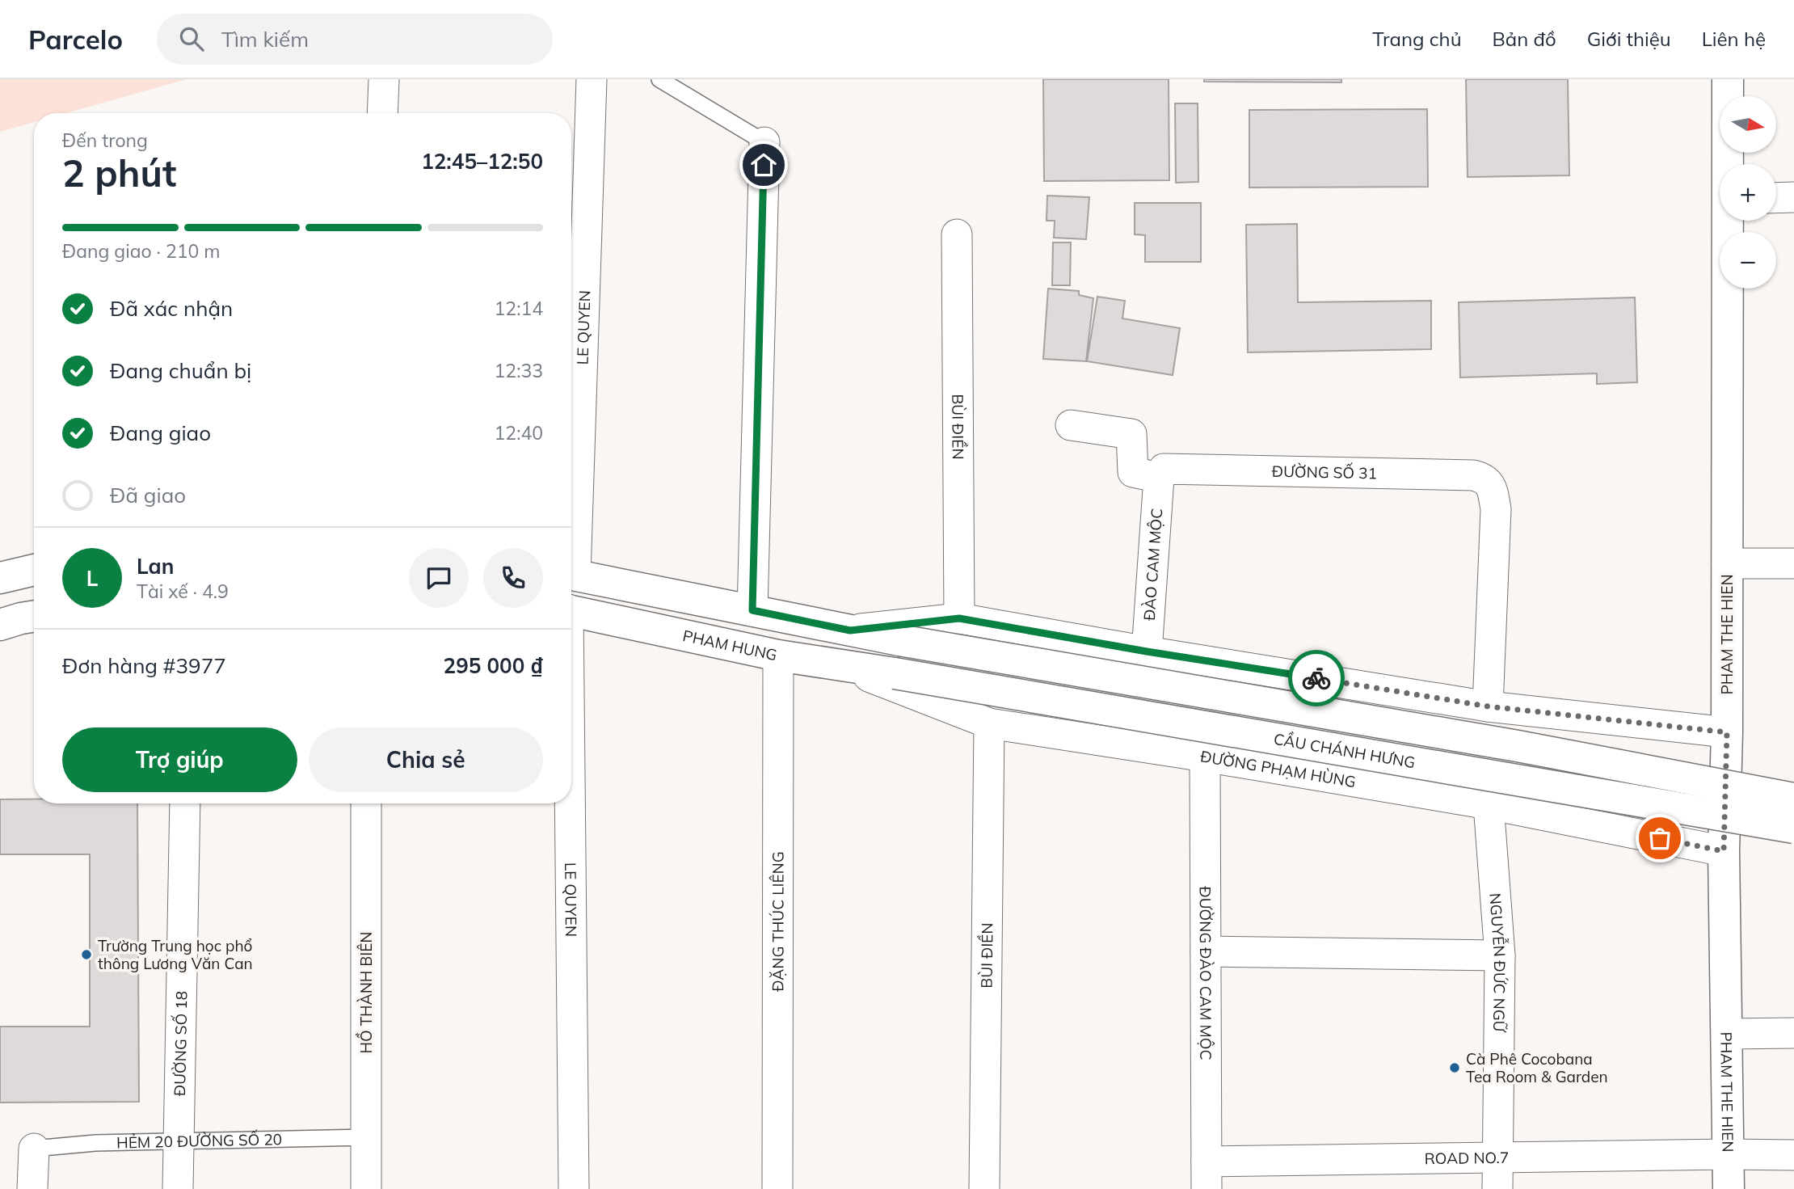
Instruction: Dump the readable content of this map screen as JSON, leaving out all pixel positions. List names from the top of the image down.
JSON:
{
  "streets": {
    "main road": ["PHAM THE HIEN", "PHAM HUNG", "CẦU CHÁNH HƯNG"],
    "street": [
      "LE QUYEN",
      "BÙI ĐIỀN",
      "ĐƯỜNG SỐ 31",
      "ĐÀO CAM MỘC",
      "ĐƯỜNG PHẠM HÙNG",
      "ĐẶNG THÚC LIÊNG",
      "NGUYỄN ĐỨC NGỮ",
      "ĐƯỜNG ĐÀO CAM MỘC",
      "HỒ THÀNH BIÊN",
      "ĐƯỜNG SỐ 18",
      "ROAD NO.7"
    ],
    "lane": ["HẺM 20 ĐƯỜNG SỐ 20"]
  },
  "crossings": [
    ["BÙI ĐIỀN", "ĐƯỜNG PHẠM HÙNG"],
    ["ĐƯỜNG SỐ 31", "ĐÀO CAM MỘC"],
    ["PHAM THE HIEN", "ĐƯỜNG PHẠM HÙNG"],
    ["PHAM THE HIEN", "ROAD NO.7"],
    ["PHAM HUNG", "CẦU CHÁNH HƯNG"],
    ["PHAM HUNG", "ĐƯỜNG PHẠM HÙNG"],
    ["PHAM HUNG", "ĐẶNG THÚC LIÊNG"],
    ["ĐƯỜNG PHẠM HÙNG", "NGUYỄN ĐỨC NGỮ"],
    ["ĐƯỜNG PHẠM HÙNG", "ĐƯỜNG ĐÀO CAM MỘC"],
    ["NGUYỄN ĐỨC NGỮ", "ROAD NO.7"],
    ["ĐƯỜNG ĐÀO CAM MỘC", "ROAD NO.7"],
    ["HỒ THÀNH BIÊN", "HẺM 20 ĐƯỜNG SỐ 20"],
    ["ĐƯỜNG SỐ 18", "HẺM 20 ĐƯỜNG SỐ 20"]
  ],
  "places": ["Trường Trung học phổ thông Lương Văn Can", "Cà Phê Cocobana Tea Room & Garden"],
  "north": "right",
  "page": {
    "header": "Parcelo",
    "search": "Tìm kiếm",
    "nav": [
      "Trang chủ",
      "Bản đồ",
      "Giới thiệu",
      "Liên hệ"
    ],
    "map_buttons": ["+", "−"],
    "heading": ["2 phút", "Đến trong", "12:45–12:50"],
    "panel": [
      "Lan",
      "Tài xế · 4.9",
      "Đơn hàng #3977",
      "295 000 ₫"
    ],
    "bar": "Đang giao · 210 m",
    "list": [
      ["Đã xác nhận", "12:14"],
      ["Đang chuẩn bị", "12:33"],
      ["Đang giao", "12:40"],
      "Đã giao"
    ],
    "round": "L",
    "buttons": ["Trợ giúp", "Chia sẻ"]
  }
}
